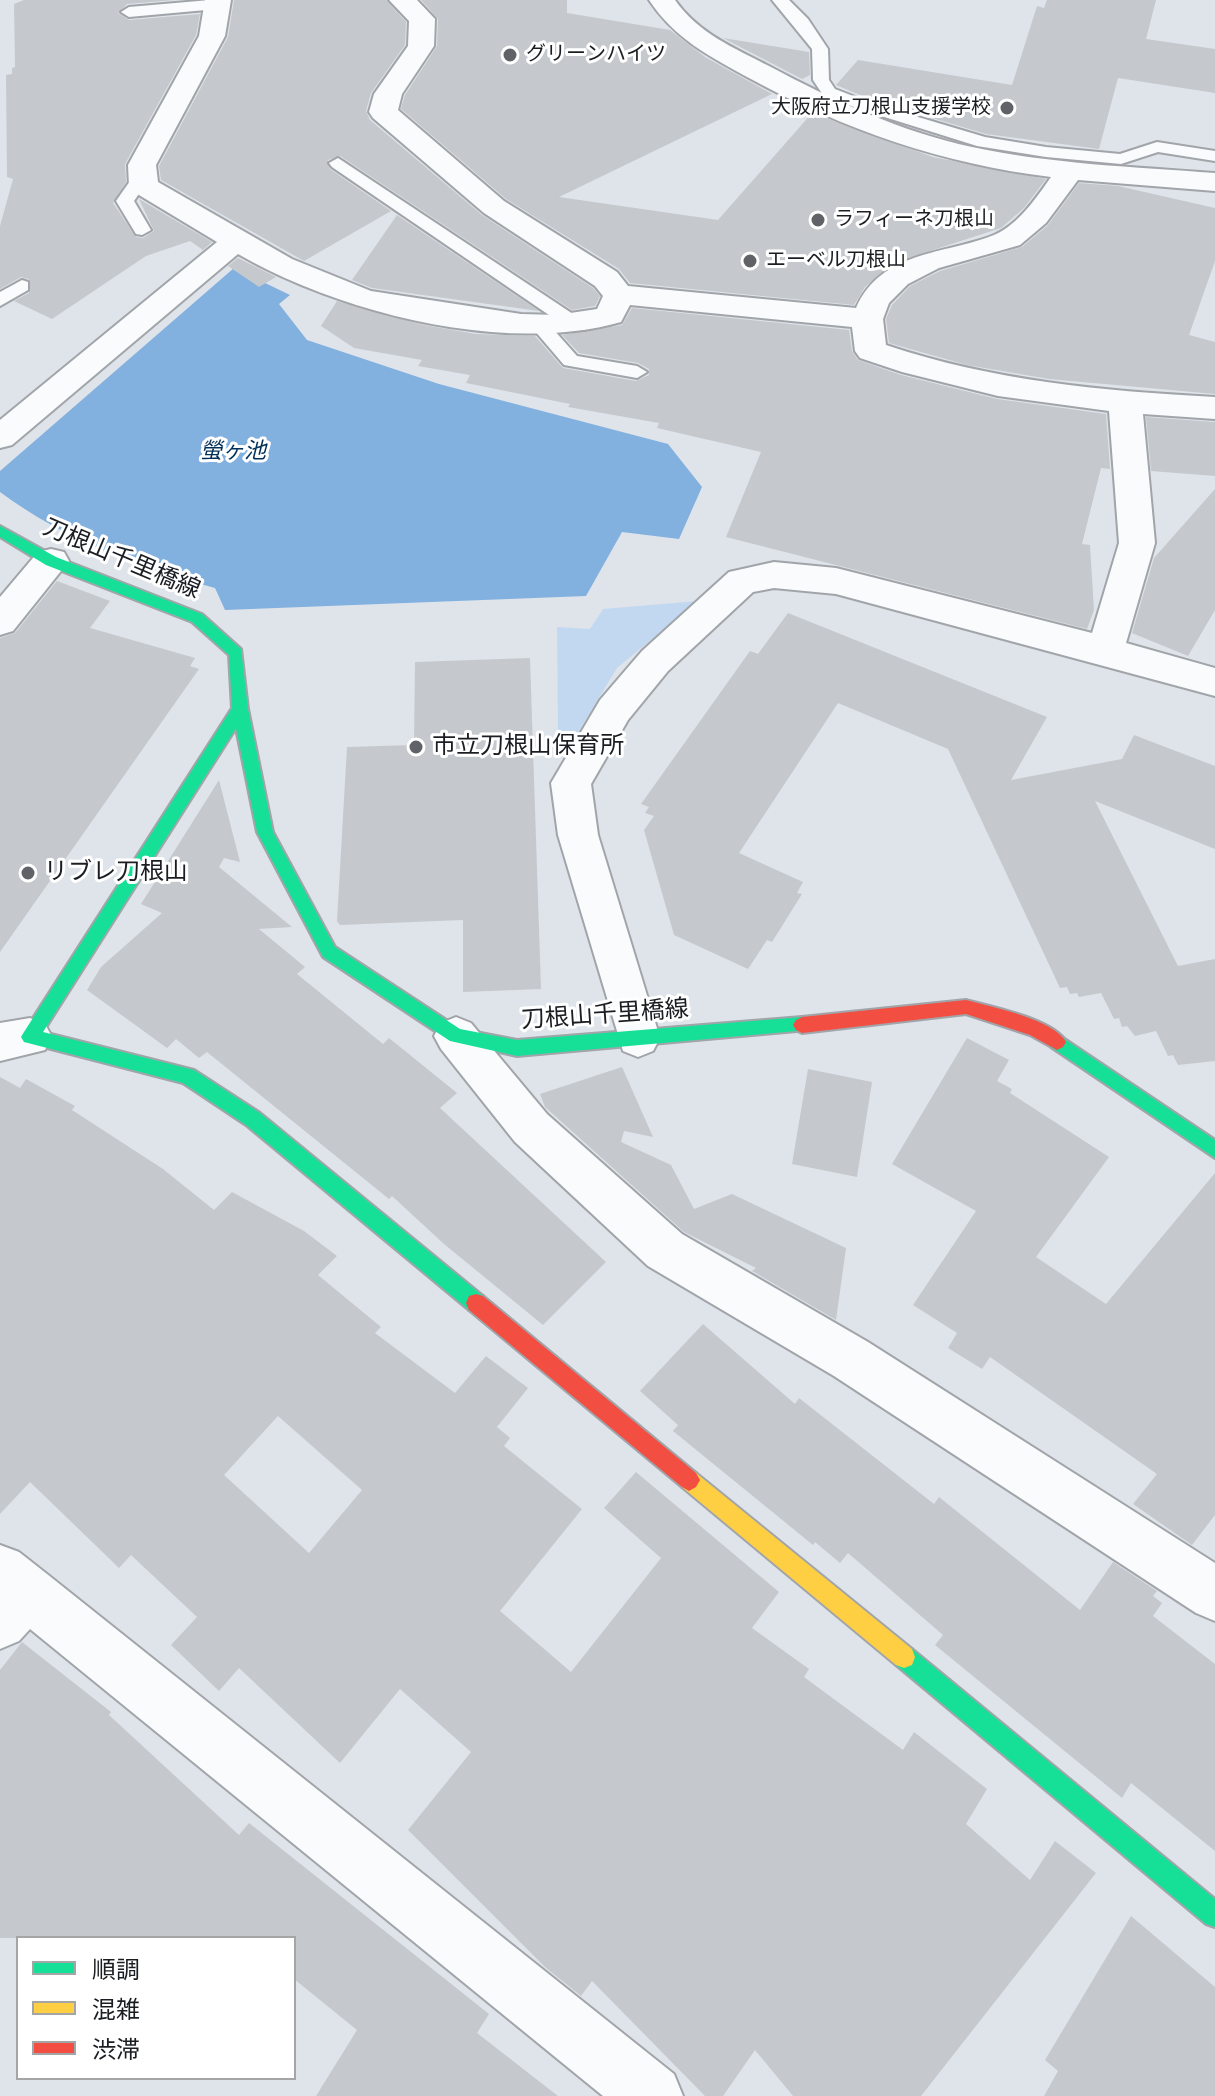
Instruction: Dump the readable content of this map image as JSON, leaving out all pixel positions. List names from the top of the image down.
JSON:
{
  "streets": {
    "street": ["刀根山千里橋線"]
  },
  "water": ["螢ヶ池"],
  "places": [
    "グリーンハイツ",
    "大阪府立刀根山支援学校",
    "ラフィーネ刀根山",
    "エーベル刀根山",
    "市立刀根山保育所",
    "リブレ刀根山"
  ],
  "legend": ["順調", "混雑", "渋滞"]
}
